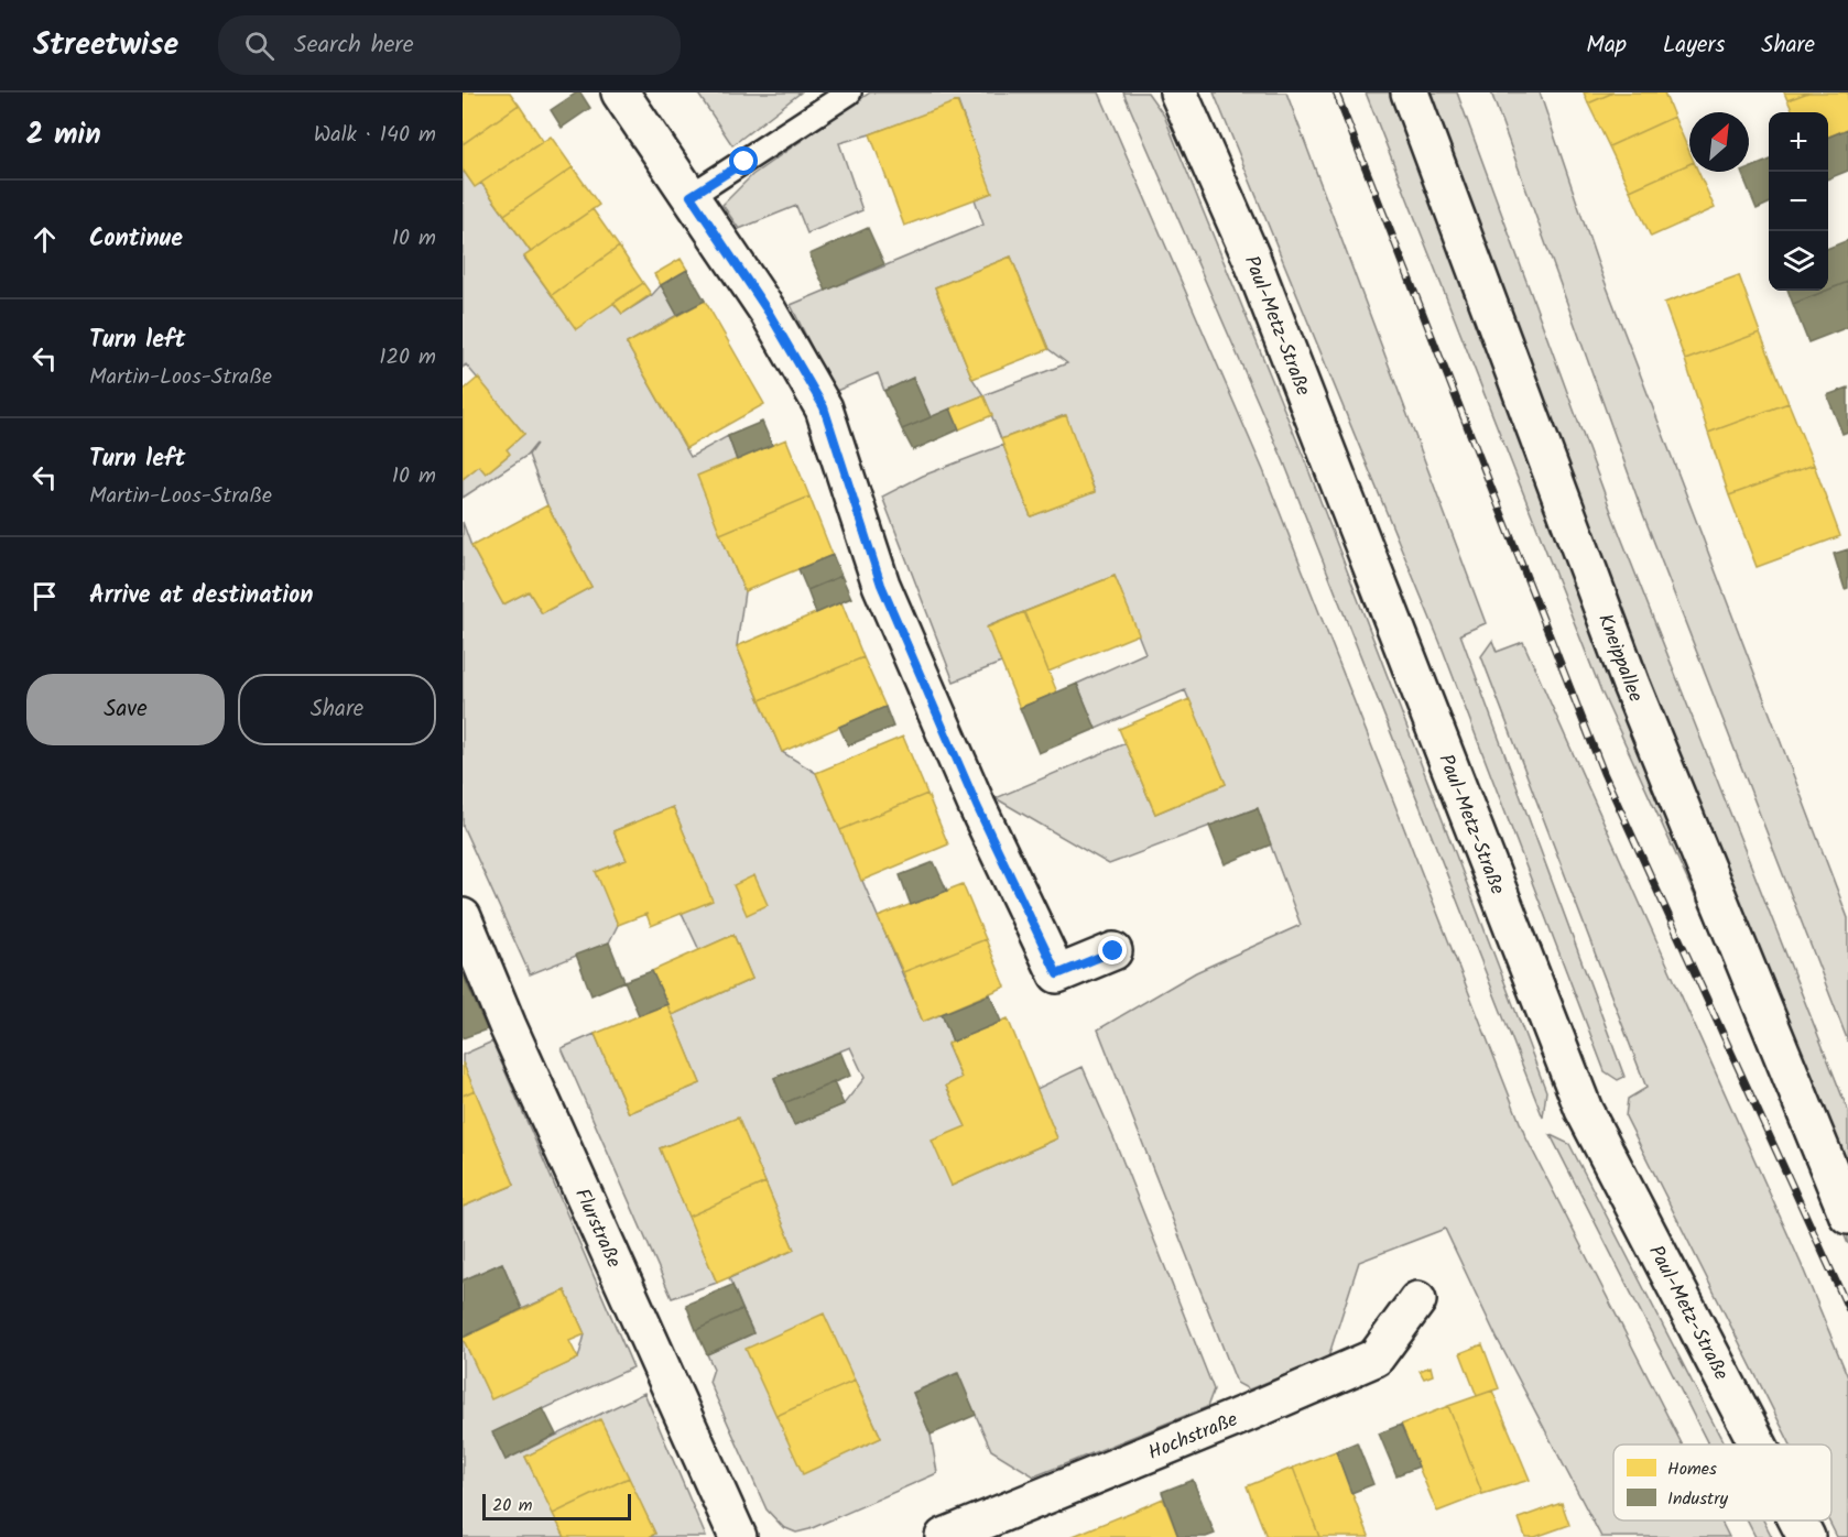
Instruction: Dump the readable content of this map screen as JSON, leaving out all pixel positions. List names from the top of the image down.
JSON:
{
  "streets": {
    "street": [
      "Paul-Metz-Straße",
      "Kneippallee",
      "Flurstraße",
      "Hochstraße"
    ]
  },
  "legend": ["Homes", "Industry"],
  "scale_bar": "20 m",
  "north": "top right",
  "page": {
    "header": "Streetwise",
    "search": "Search here",
    "nav": ["Map", "Layers", "Share"],
    "heading": ["2 min", "Walk · 140 m"],
    "map_buttons": ["+", "−"],
    "list": [
      ["Continue", "10 m"],
      ["Turn left", "Martin-Loos-Straße", "120 m"],
      ["Turn left", "Martin-Loos-Straße", "10 m"],
      "Arrive at destination"
    ],
    "buttons": ["Save", "Share"],
    "scale": "20 m"
  }
}
